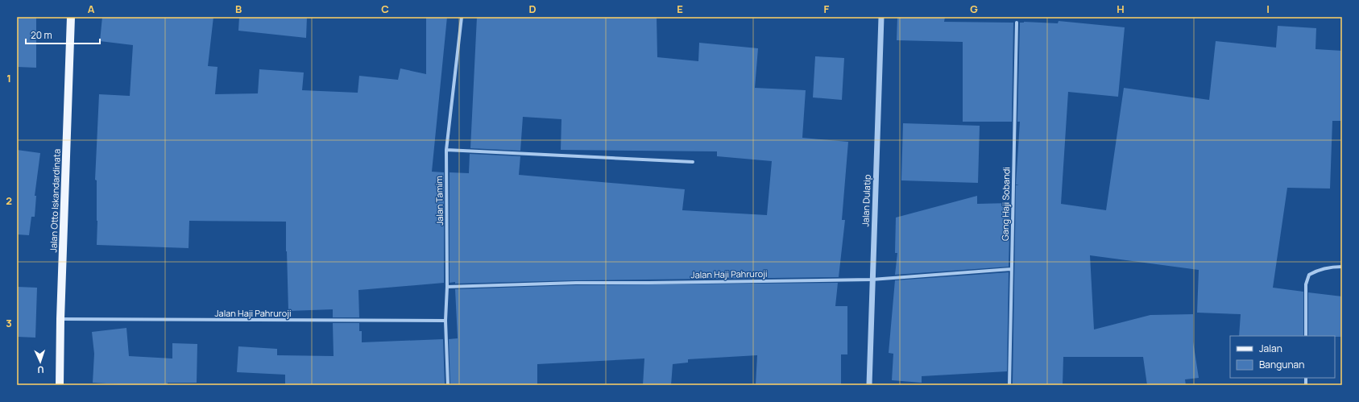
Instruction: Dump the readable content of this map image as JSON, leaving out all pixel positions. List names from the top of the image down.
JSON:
{
  "streets": {
    "main road": ["Jalan Otto Iskandardinata"],
    "street": [
      "Jalan Tamim",
      "Jalan Dulatip",
      "Gang Haji Sobandi",
      "Jalan Haji Pahruroji"
    ]
  },
  "crossings": [
    ["Jalan Otto Iskandardinata", "Jalan Haji Pahruroji"],
    ["Jalan Tamim", "Jalan Haji Pahruroji"],
    ["Jalan Dulatip", "Jalan Haji Pahruroji"],
    ["Gang Haji Sobandi", "Jalan Haji Pahruroji"]
  ],
  "legend": ["Jalan", "Bangunan"],
  "scale_bar": "20 m",
  "north": "bottom",
  "grid": {
    "columns": [
      "A",
      "B",
      "C",
      "D",
      "E",
      "F",
      "G",
      "H",
      "I"
    ],
    "rows": ["1", "2", "3"]
  }
}
